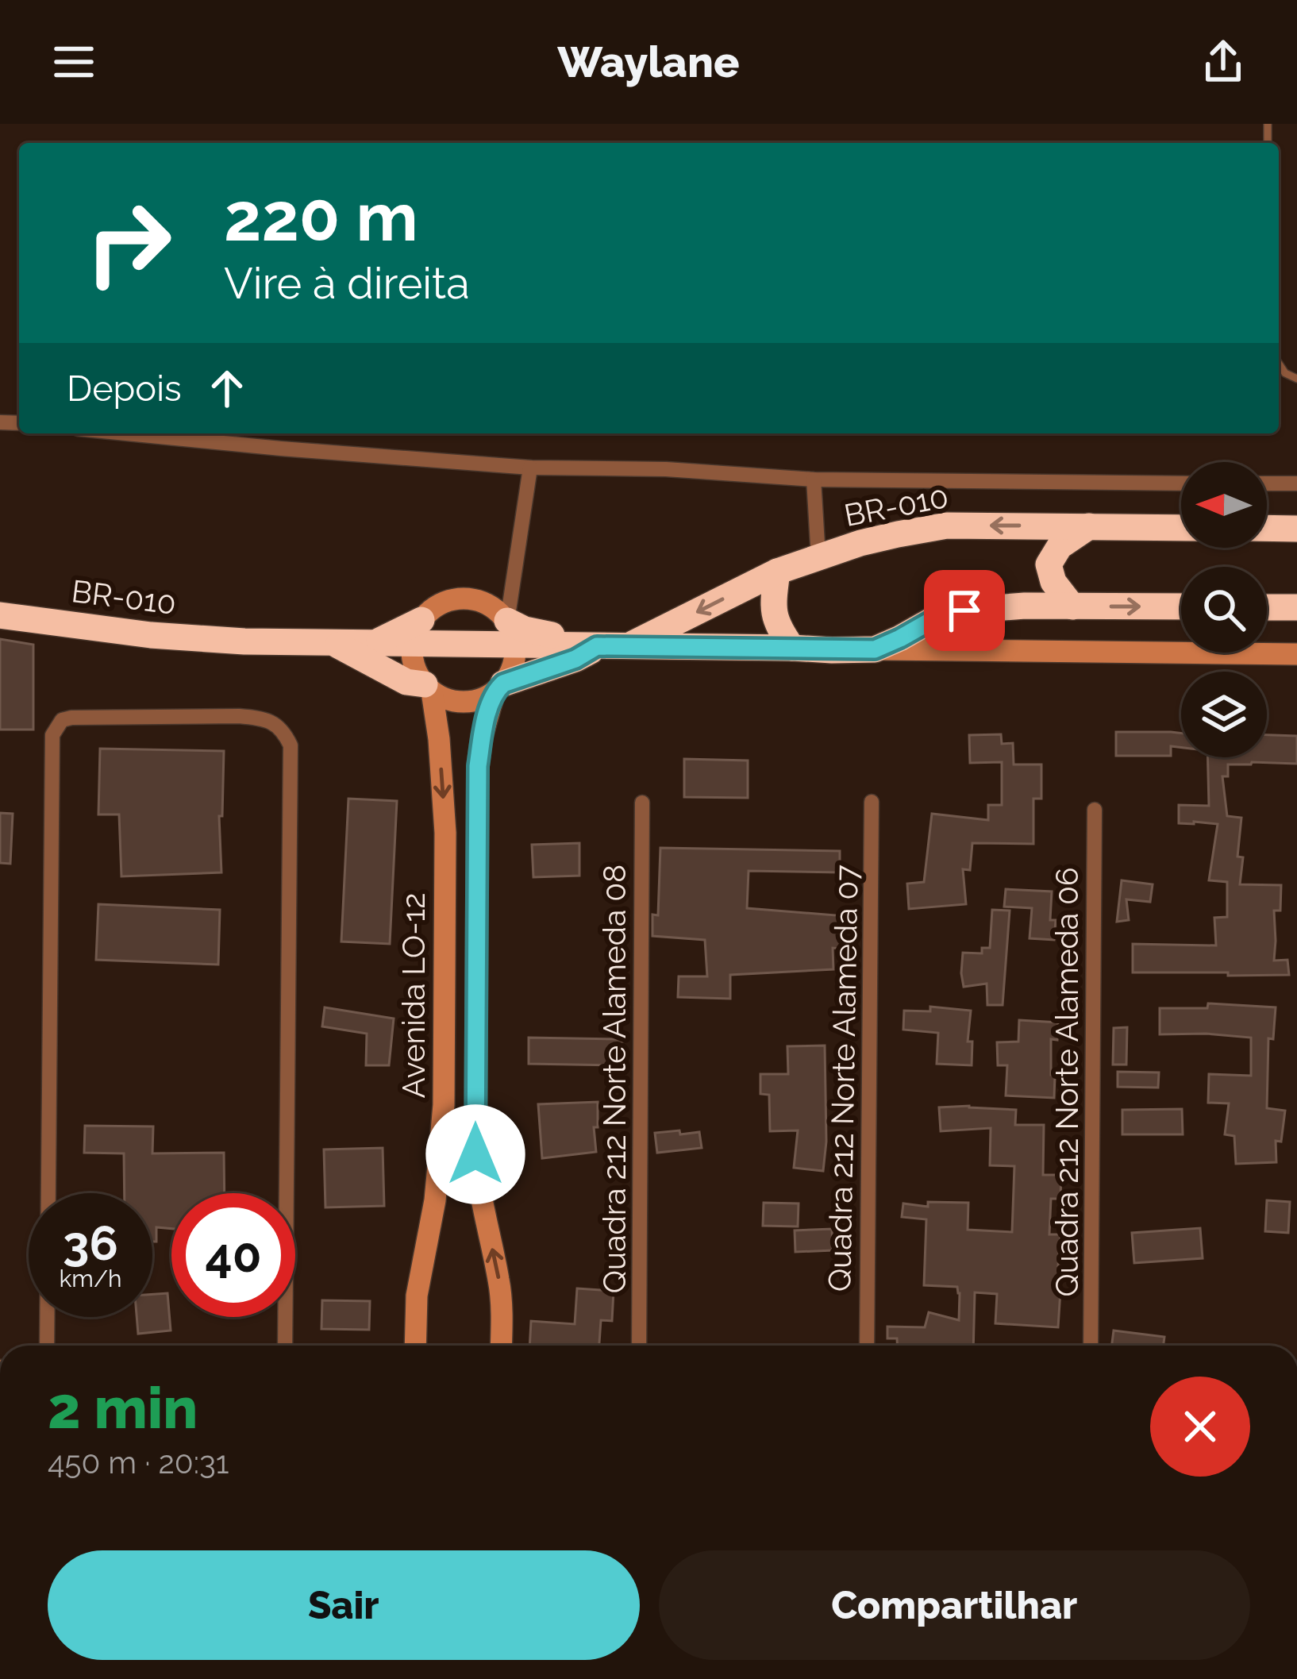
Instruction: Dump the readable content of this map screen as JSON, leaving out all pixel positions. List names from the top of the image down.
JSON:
{
  "streets": {
    "highway": ["BR-010"],
    "street": [
      "Avenida LO-12",
      "Quadra 212 Norte Alameda 07",
      "Quadra 212 Norte Alameda 08",
      "Quadra 212 Norte Alameda 06"
    ]
  },
  "crossings": [
    ["BR-010", "Avenida LO-12"]
  ],
  "north": "left",
  "page": {
    "header": "Waylane",
    "turn": ["220 m", "Vire à direita"],
    "then": "Depois",
    "speed": "36 km/h",
    "limit": "40",
    "heading": ["2 min", "450 m · 20:31"],
    "buttons": ["Sair", "Compartilhar"]
  }
}
